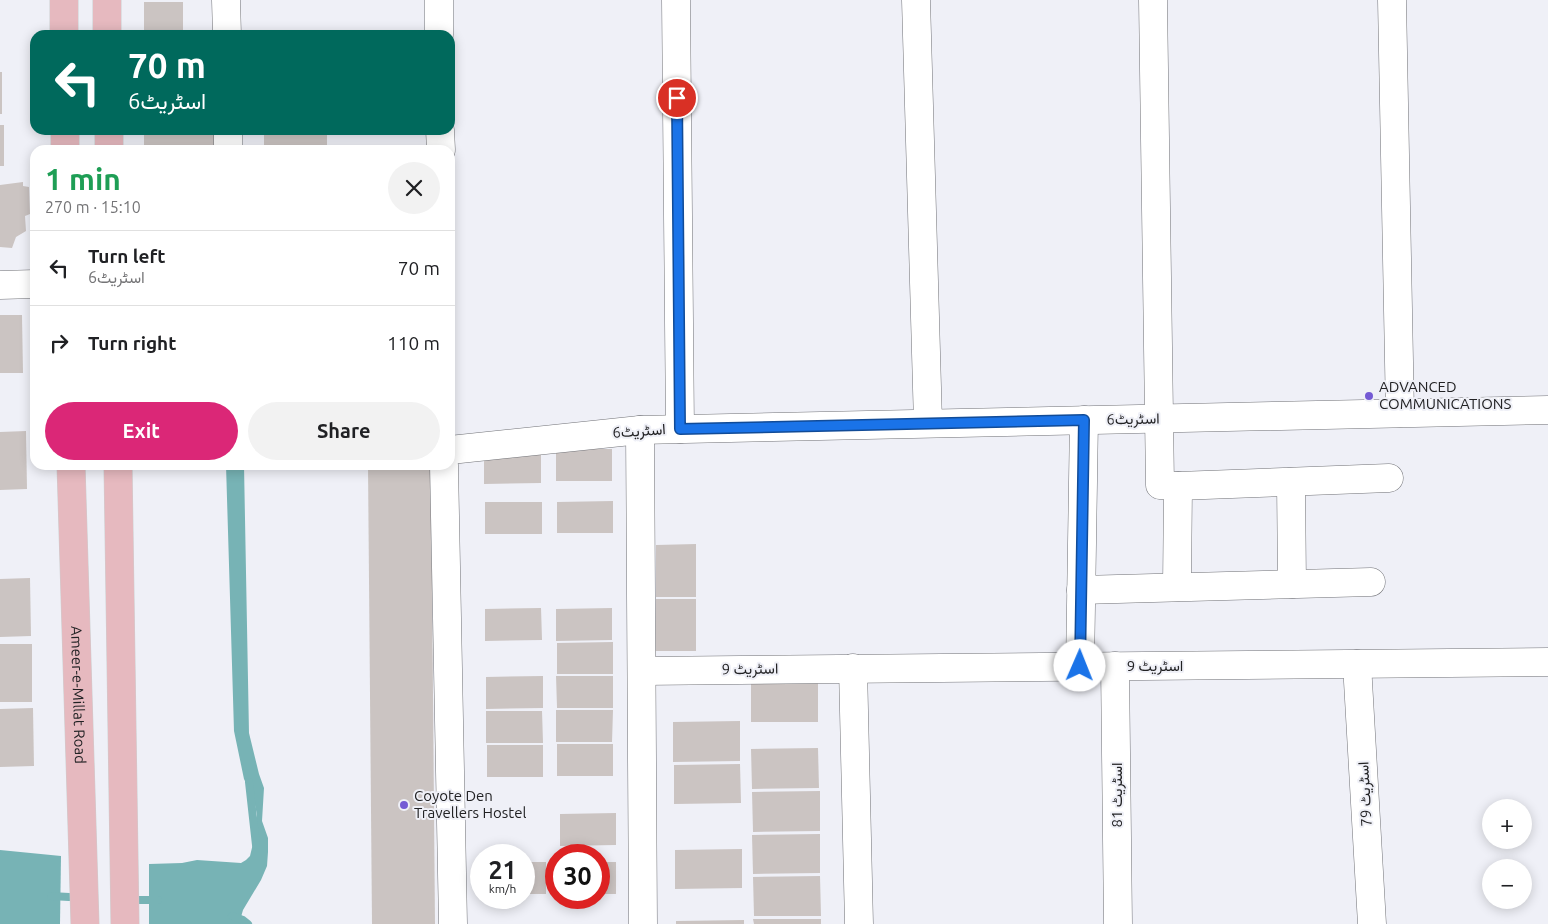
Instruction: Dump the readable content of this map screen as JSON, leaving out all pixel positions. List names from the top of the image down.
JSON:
{
  "streets": {
    "main road": ["Ameer-e-Millat Road"],
    "street": [
      "اسٹریٹ6",
      "اسٹریٹ 9",
      "اسٹریٹ 79",
      "اسٹریٹ 81"
    ]
  },
  "crossings": [
    ["اسٹریٹ 9", "اسٹریٹ 79"],
    ["اسٹریٹ 9", "اسٹریٹ 81"]
  ],
  "places": ["ADVANCED COMMUNICATIONS", "Coyote Den Travellers Hostel"],
  "page": {
    "turn": ["70 m", "اسٹریٹ6"],
    "heading": ["1 min", "270 m · 15:10"],
    "list": [
      {
        "name": "Turn left",
        "note": "اسٹریٹ6",
        "value": "70 m"
      },
      {
        "name": "Turn right",
        "value": "110 m"
      }
    ],
    "buttons": ["Exit", "Share"],
    "map_buttons": ["+", "−"],
    "speed": "21 km/h",
    "limit": "30"
  }
}
